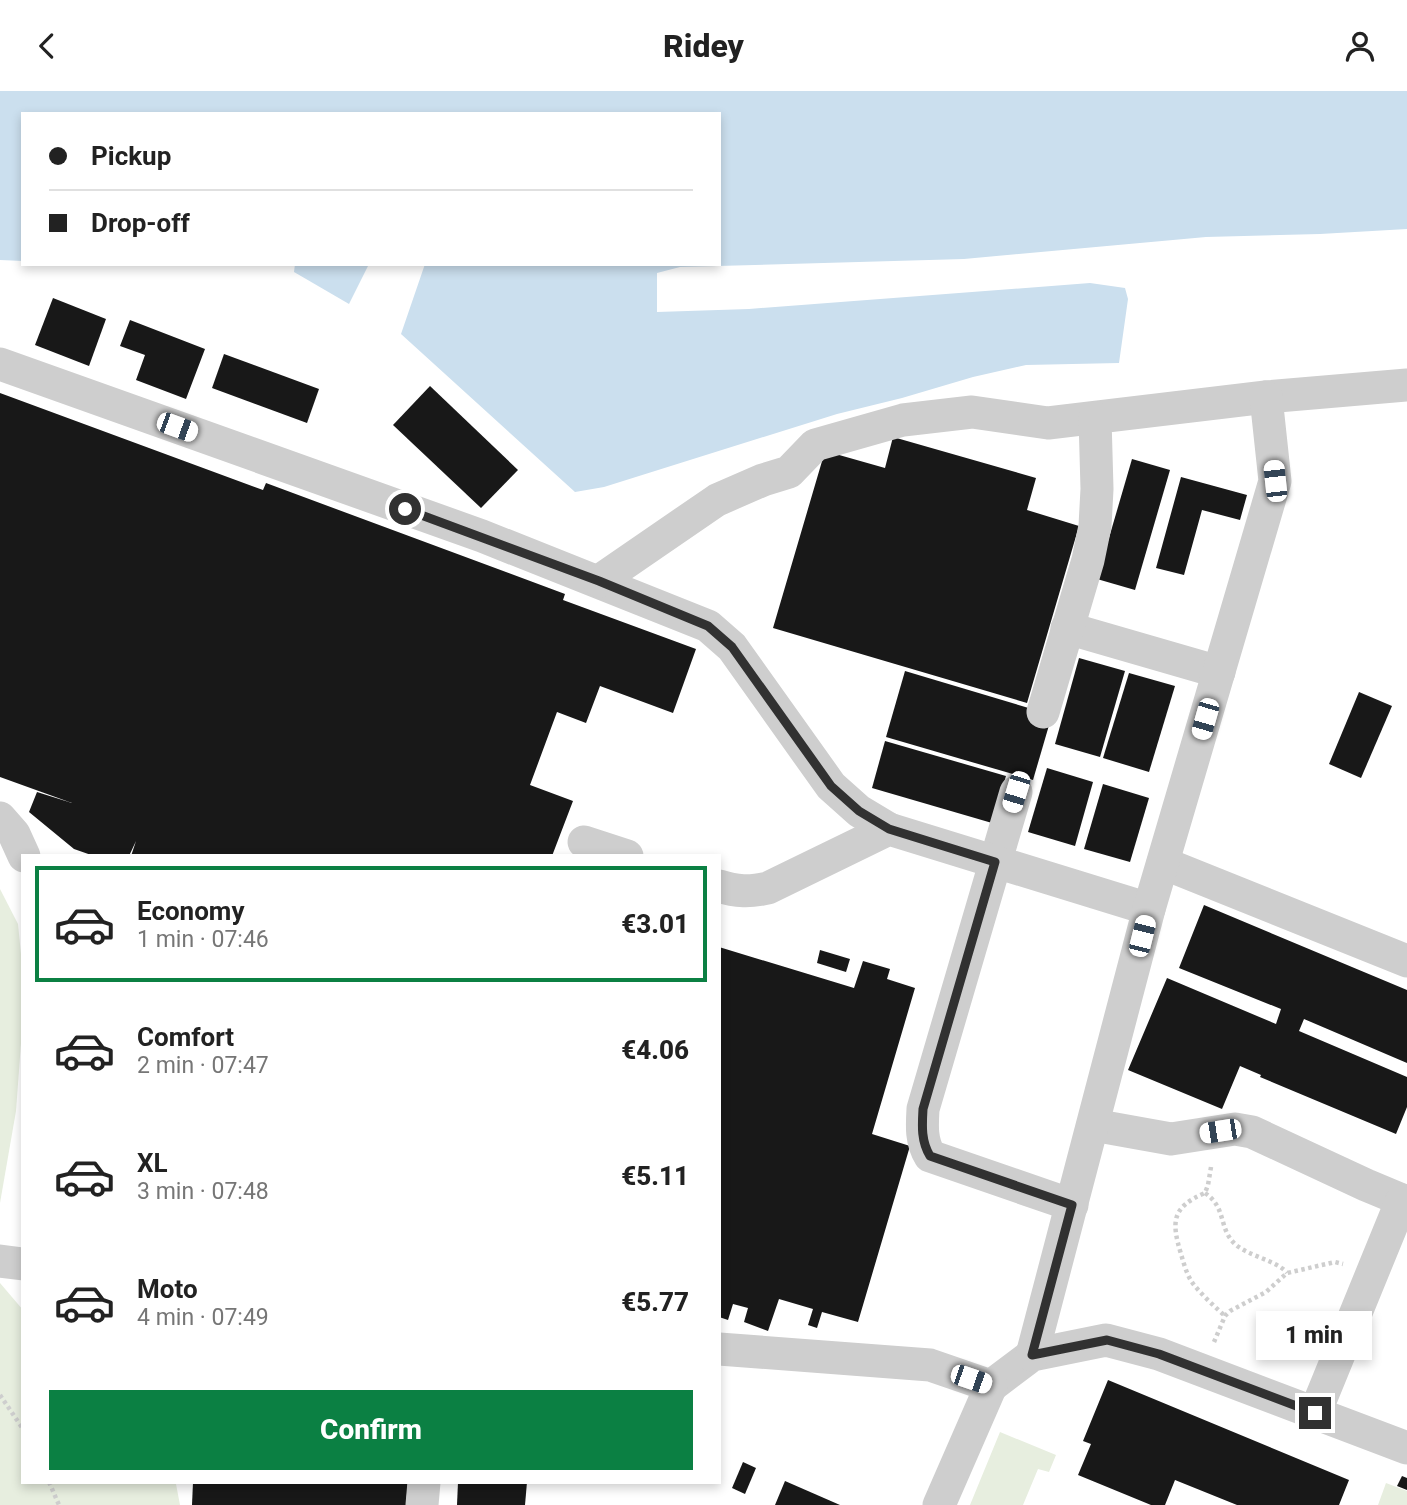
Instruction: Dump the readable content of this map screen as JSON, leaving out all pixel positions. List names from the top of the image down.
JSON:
{
  "page": {
    "header": "Ridey",
    "banner": ["Pickup", "Drop-off"],
    "list": [
      {
        "name": "Economy",
        "note": "1 min · 07:46",
        "value": "€3.01"
      },
      {
        "name": "Comfort",
        "note": "2 min · 07:47",
        "value": "€4.06"
      },
      {
        "name": "XL",
        "note": "3 min · 07:48",
        "value": "€5.11"
      },
      {
        "name": "Moto",
        "note": "4 min · 07:49",
        "value": "€5.77"
      }
    ],
    "bubble": "1 min",
    "buttons": "Confirm"
  }
}
